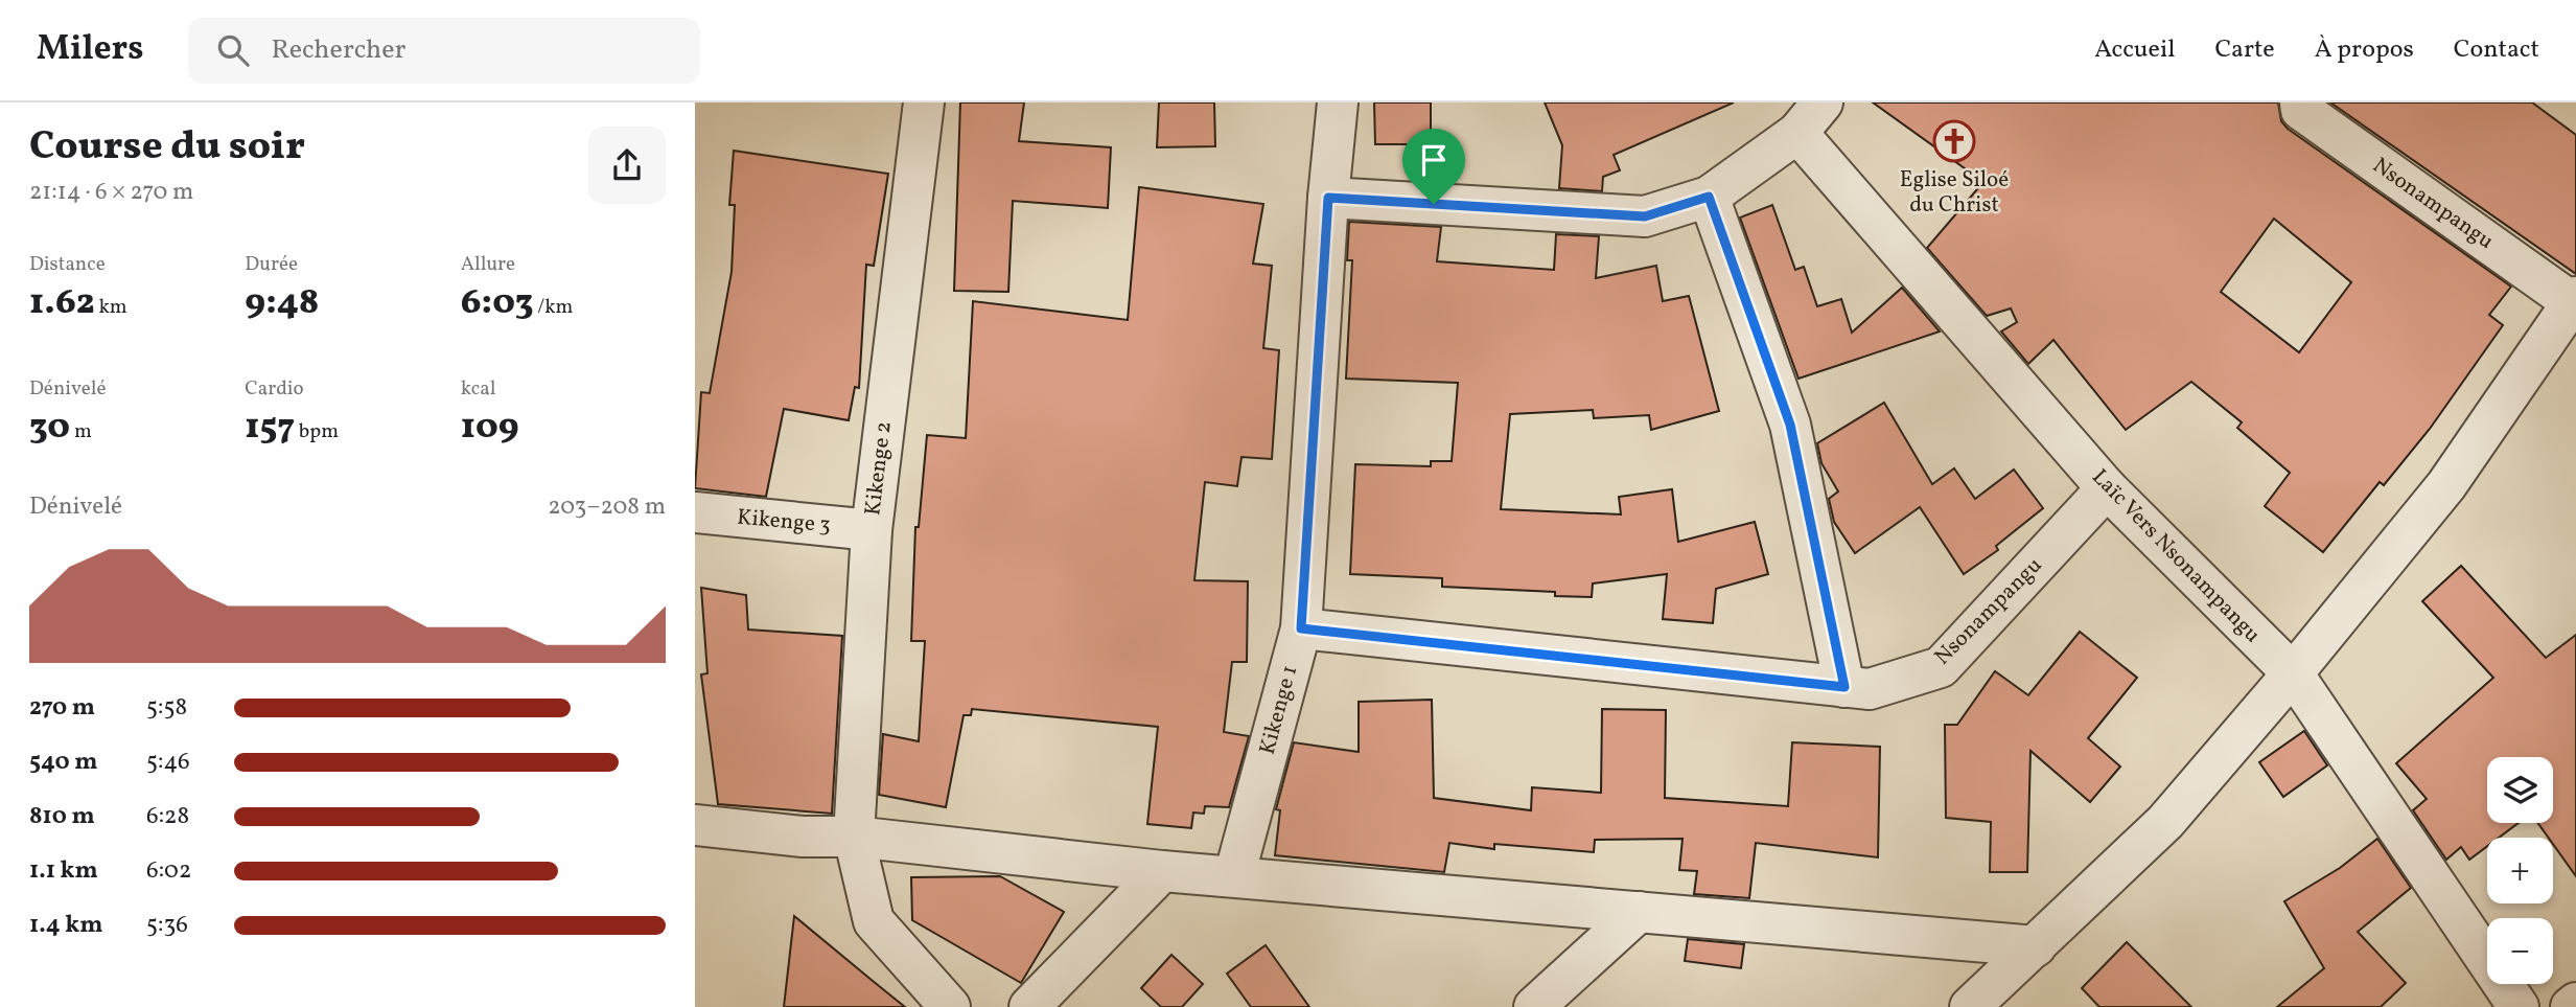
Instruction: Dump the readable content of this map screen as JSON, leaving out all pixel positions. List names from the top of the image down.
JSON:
{
  "streets": {
    "street": [
      "Nsonampangu",
      "Kikenge 2",
      "Kikenge 3",
      "Laïc Vers Nsonampangu",
      "Kikenge 1"
    ]
  },
  "crossings": [
    ["Nsonampangu", "Laïc Vers Nsonampangu"],
    ["Nsonampangu", "Kikenge 1"],
    ["Kikenge 2", "Kikenge 3"]
  ],
  "places": {
    "church": ["Eglise Siloé du Christ"]
  },
  "page": {
    "header": "Milers",
    "search": "Rechercher",
    "nav": [
      "Accueil",
      "Carte",
      "À propos",
      "Contact"
    ],
    "heading": ["Course du soir", "21:14 · 6 × 270 m"],
    "stats": [
      ["Distance", "1.62 km"],
      ["Durée", "9:48"],
      ["Allure", "6:03 /km"],
      ["Dénivelé", "30 m"],
      ["Cardio", "157 bpm"],
      ["kcal", "109"]
    ],
    "chart": ["Dénivelé", "203–208 m"],
    "list": [
      {
        "name": "270 m",
        "note": "5:58"
      },
      {
        "name": "540 m",
        "note": "5:46"
      },
      {
        "name": "810 m",
        "note": "6:28"
      },
      {
        "name": "1.1 km",
        "note": "6:02"
      },
      {
        "name": "1.4 km",
        "note": "5:36"
      }
    ],
    "map_buttons": ["+", "−"]
  }
}
